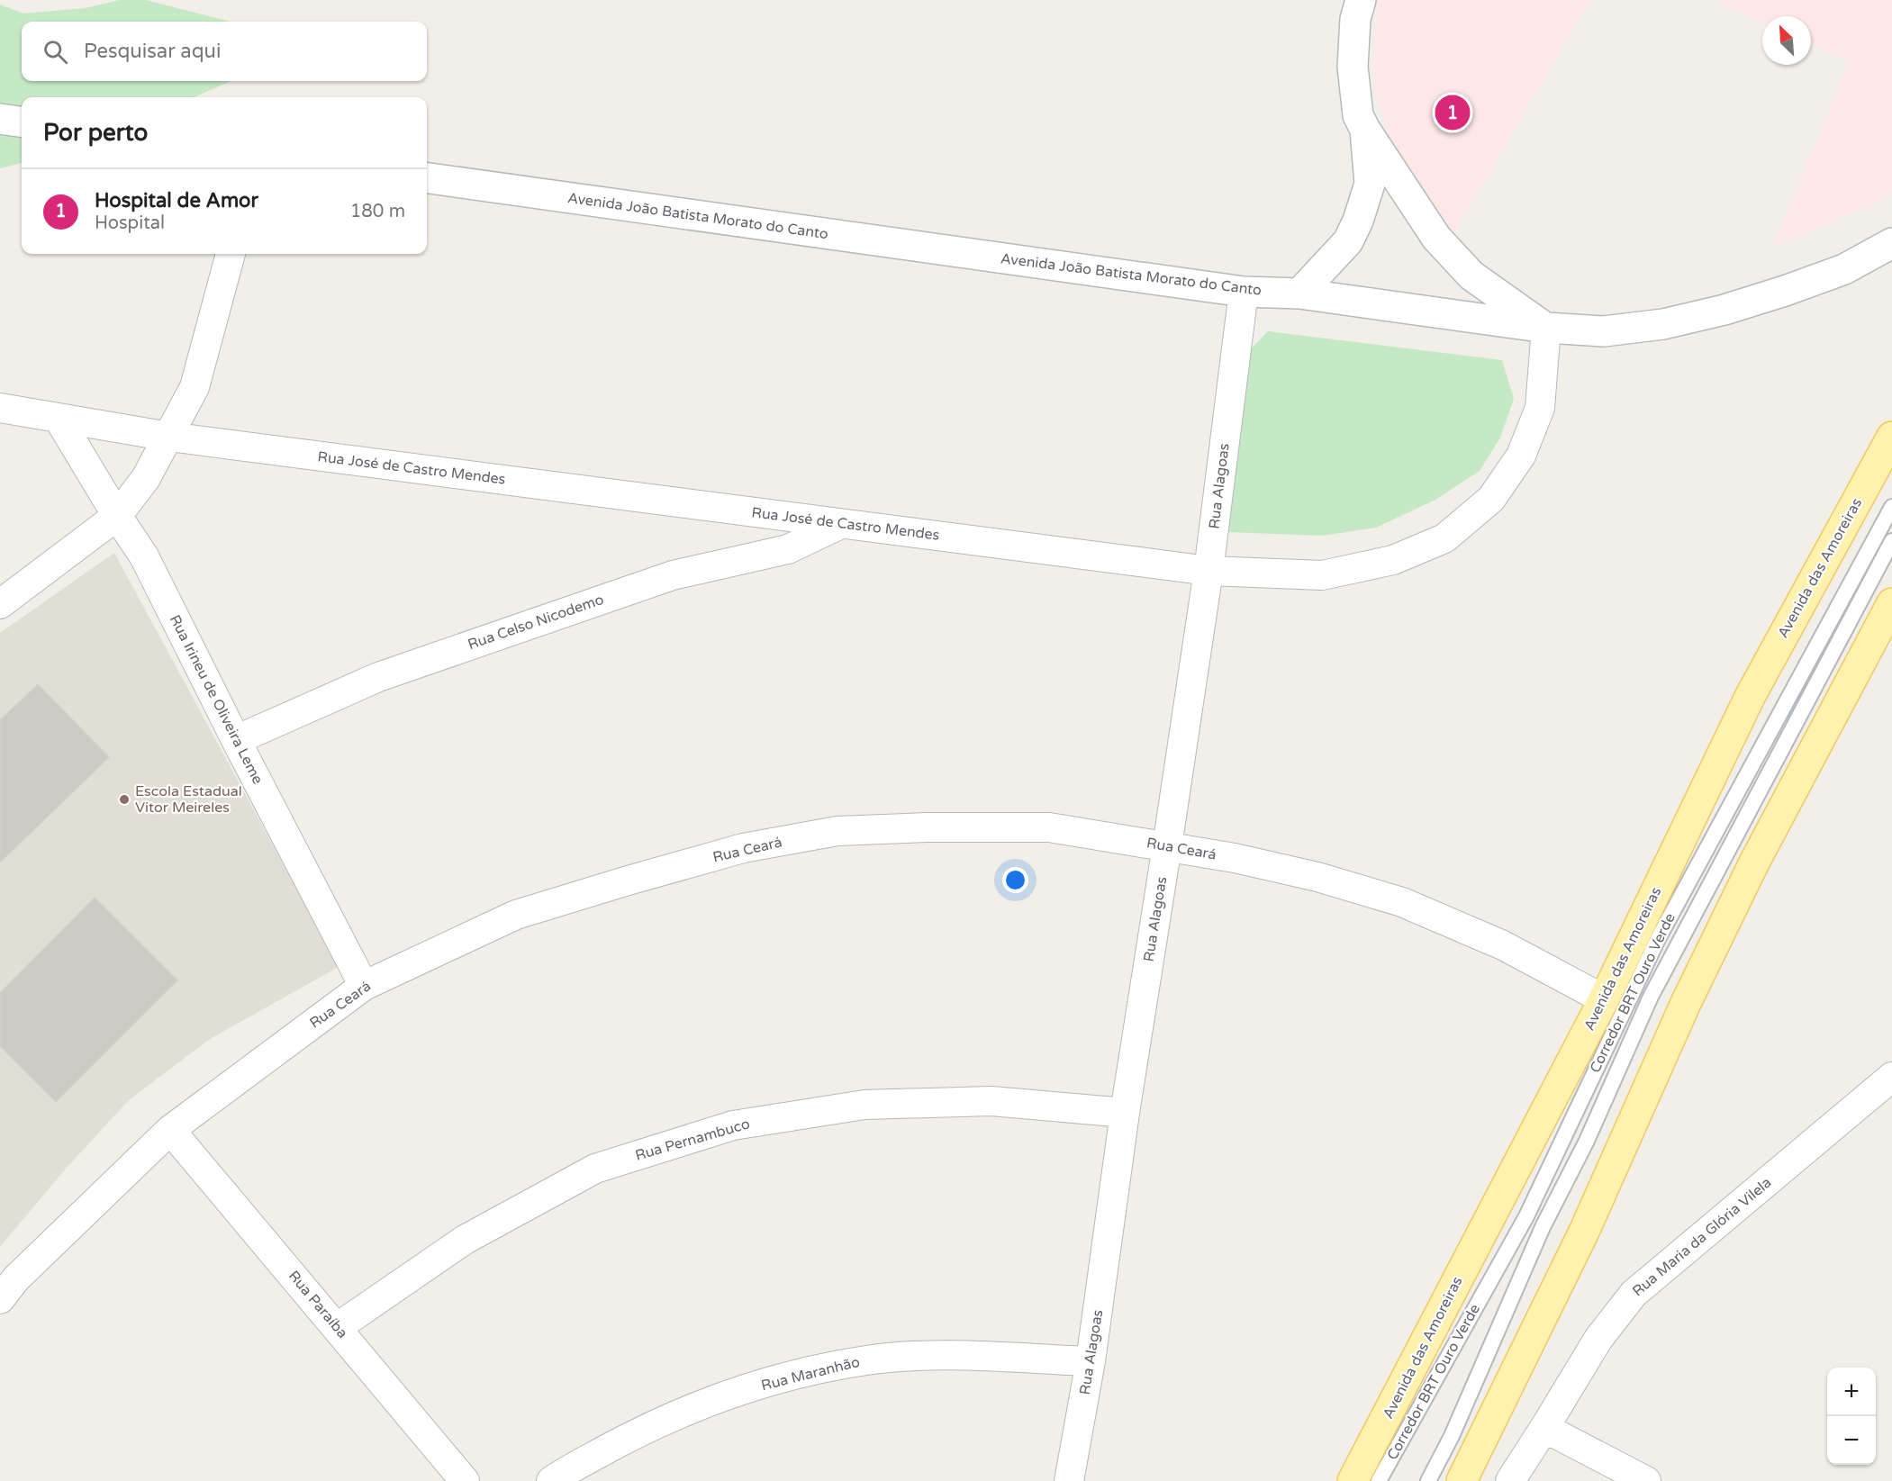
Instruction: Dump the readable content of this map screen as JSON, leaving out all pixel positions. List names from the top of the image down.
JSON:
{
  "streets": {
    "main road": ["Avenida das Amoreiras"],
    "street": [
      "Avenida João Batista Morato do Canto",
      "Rua José de Castro Mendes",
      "Rua Alagoas",
      "Rua Celso Nicodemo",
      "Rua Irineu de Oliveira Leme",
      "Rua Ceará",
      "Rua Pernambuco",
      "Rua Maria da Glória Vilela",
      "Rua Paraíba",
      "Rua Maranhão"
    ],
    "lane": ["Corredor BRT Ouro Verde"]
  },
  "crossings": [
    ["Avenida João Batista Morato do Canto", "Rua José de Castro Mendes"],
    ["Avenida João Batista Morato do Canto", "Rua Alagoas"],
    ["Rua José de Castro Mendes", "Rua Alagoas"],
    ["Rua José de Castro Mendes", "Rua Celso Nicodemo"],
    ["Rua José de Castro Mendes", "Rua Irineu de Oliveira Leme"],
    ["Rua Alagoas", "Rua Ceará"],
    ["Rua Alagoas", "Rua Pernambuco"],
    ["Rua Alagoas", "Rua Maranhão"],
    ["Avenida das Amoreiras", "Rua Ceará"],
    ["Rua Celso Nicodemo", "Rua Irineu de Oliveira Leme"],
    ["Rua Irineu de Oliveira Leme", "Rua Ceará"],
    ["Rua Ceará", "Rua Paraíba"],
    ["Rua Pernambuco", "Rua Paraíba"]
  ],
  "places": ["Escola Estadual Vitor Meireles"],
  "north": "top left",
  "page": {
    "search": "Pesquisar aqui",
    "pins": "1",
    "heading": "Por perto",
    "list": [
      {
        "mark": "1",
        "name": "Hospital de Amor",
        "note": "Hospital",
        "value": "180 m"
      }
    ],
    "map_buttons": ["+", "−"]
  }
}
